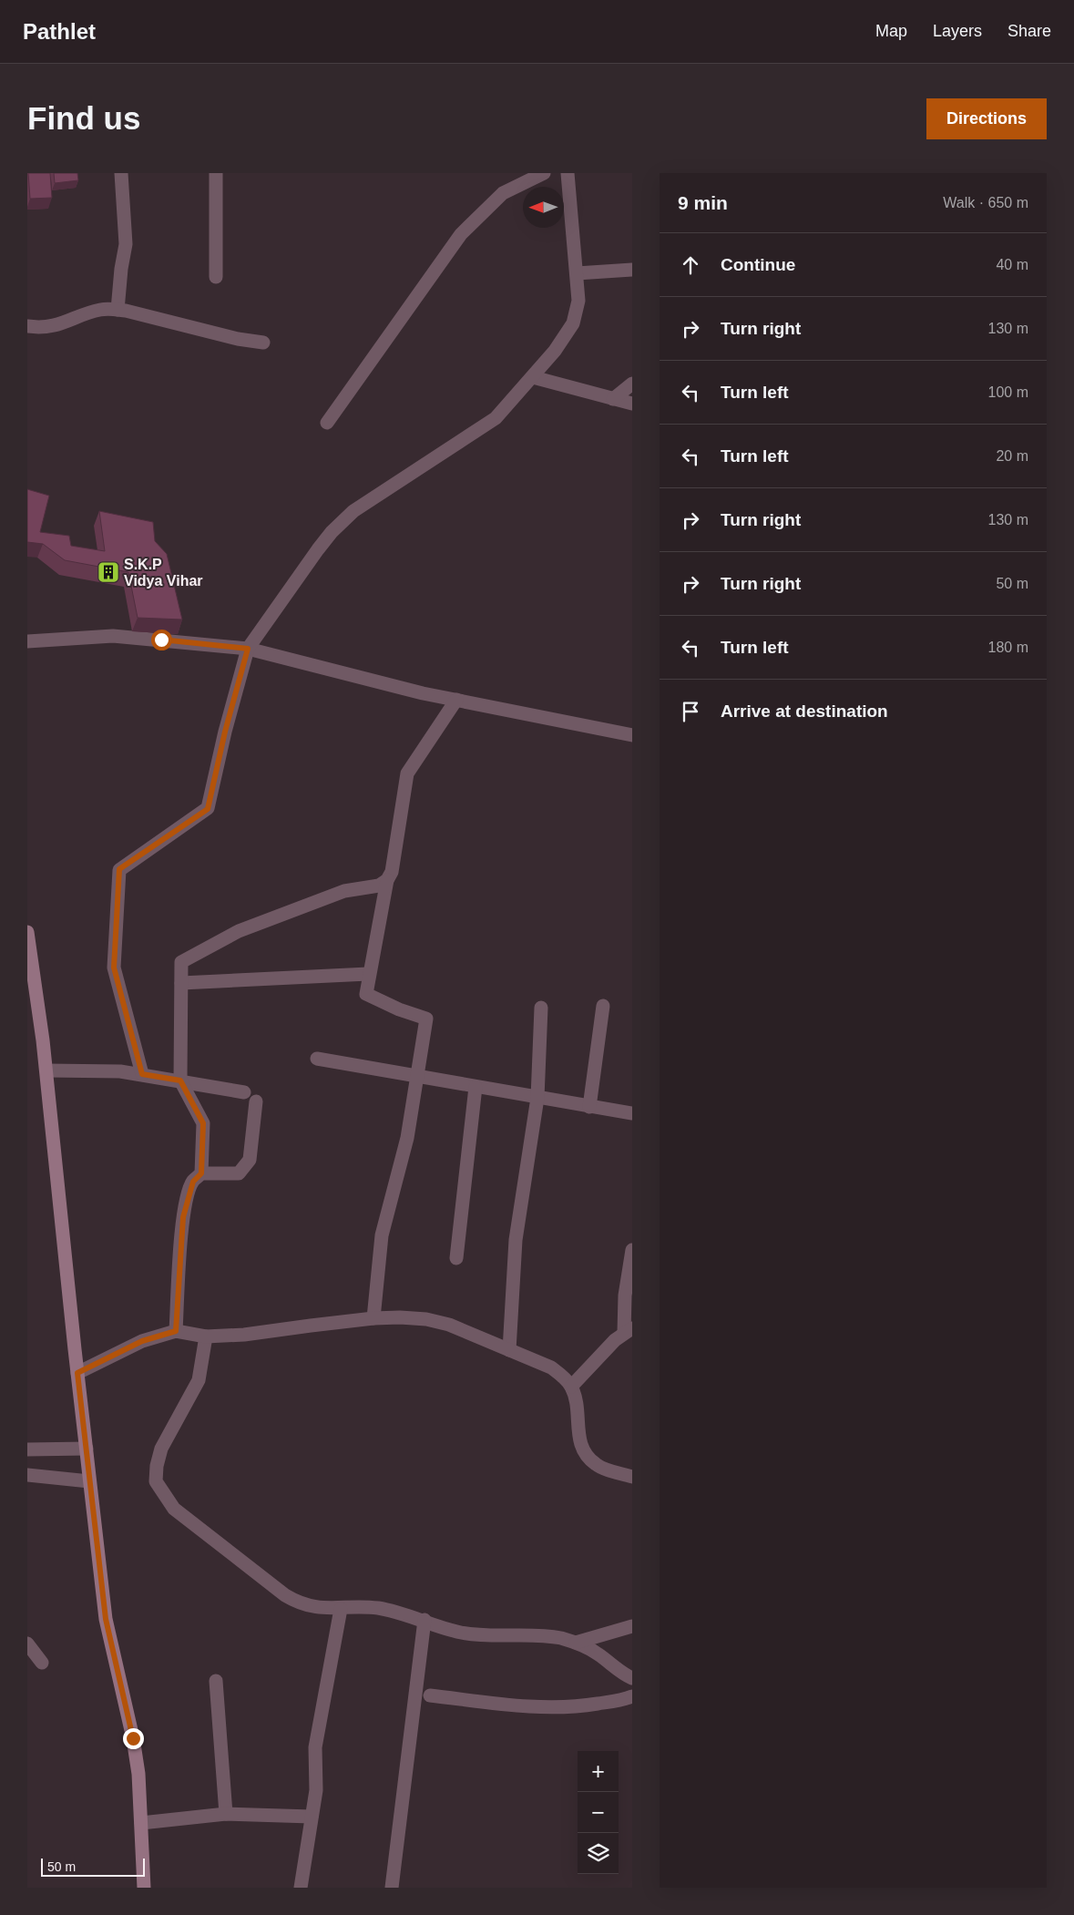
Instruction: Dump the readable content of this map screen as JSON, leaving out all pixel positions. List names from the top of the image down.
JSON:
{
  "places": {
    "building": ["S.K.P Vidya Vihar"]
  },
  "scale_bar": "50 m",
  "north": "left",
  "page": {
    "header": "Pathlet",
    "nav": ["Map", "Layers", "Share"],
    "buttons": "Directions",
    "title": "Find us",
    "heading": ["9 min", "Walk · 650 m"],
    "list": [
      ["Continue", "40 m"],
      ["Turn right", "130 m"],
      ["Turn left", "100 m"],
      ["Turn left", "20 m"],
      ["Turn right", "130 m"],
      ["Turn right", "50 m"],
      ["Turn left", "180 m"],
      "Arrive at destination"
    ],
    "map_buttons": ["+", "−"],
    "scale": "50 m"
  }
}
